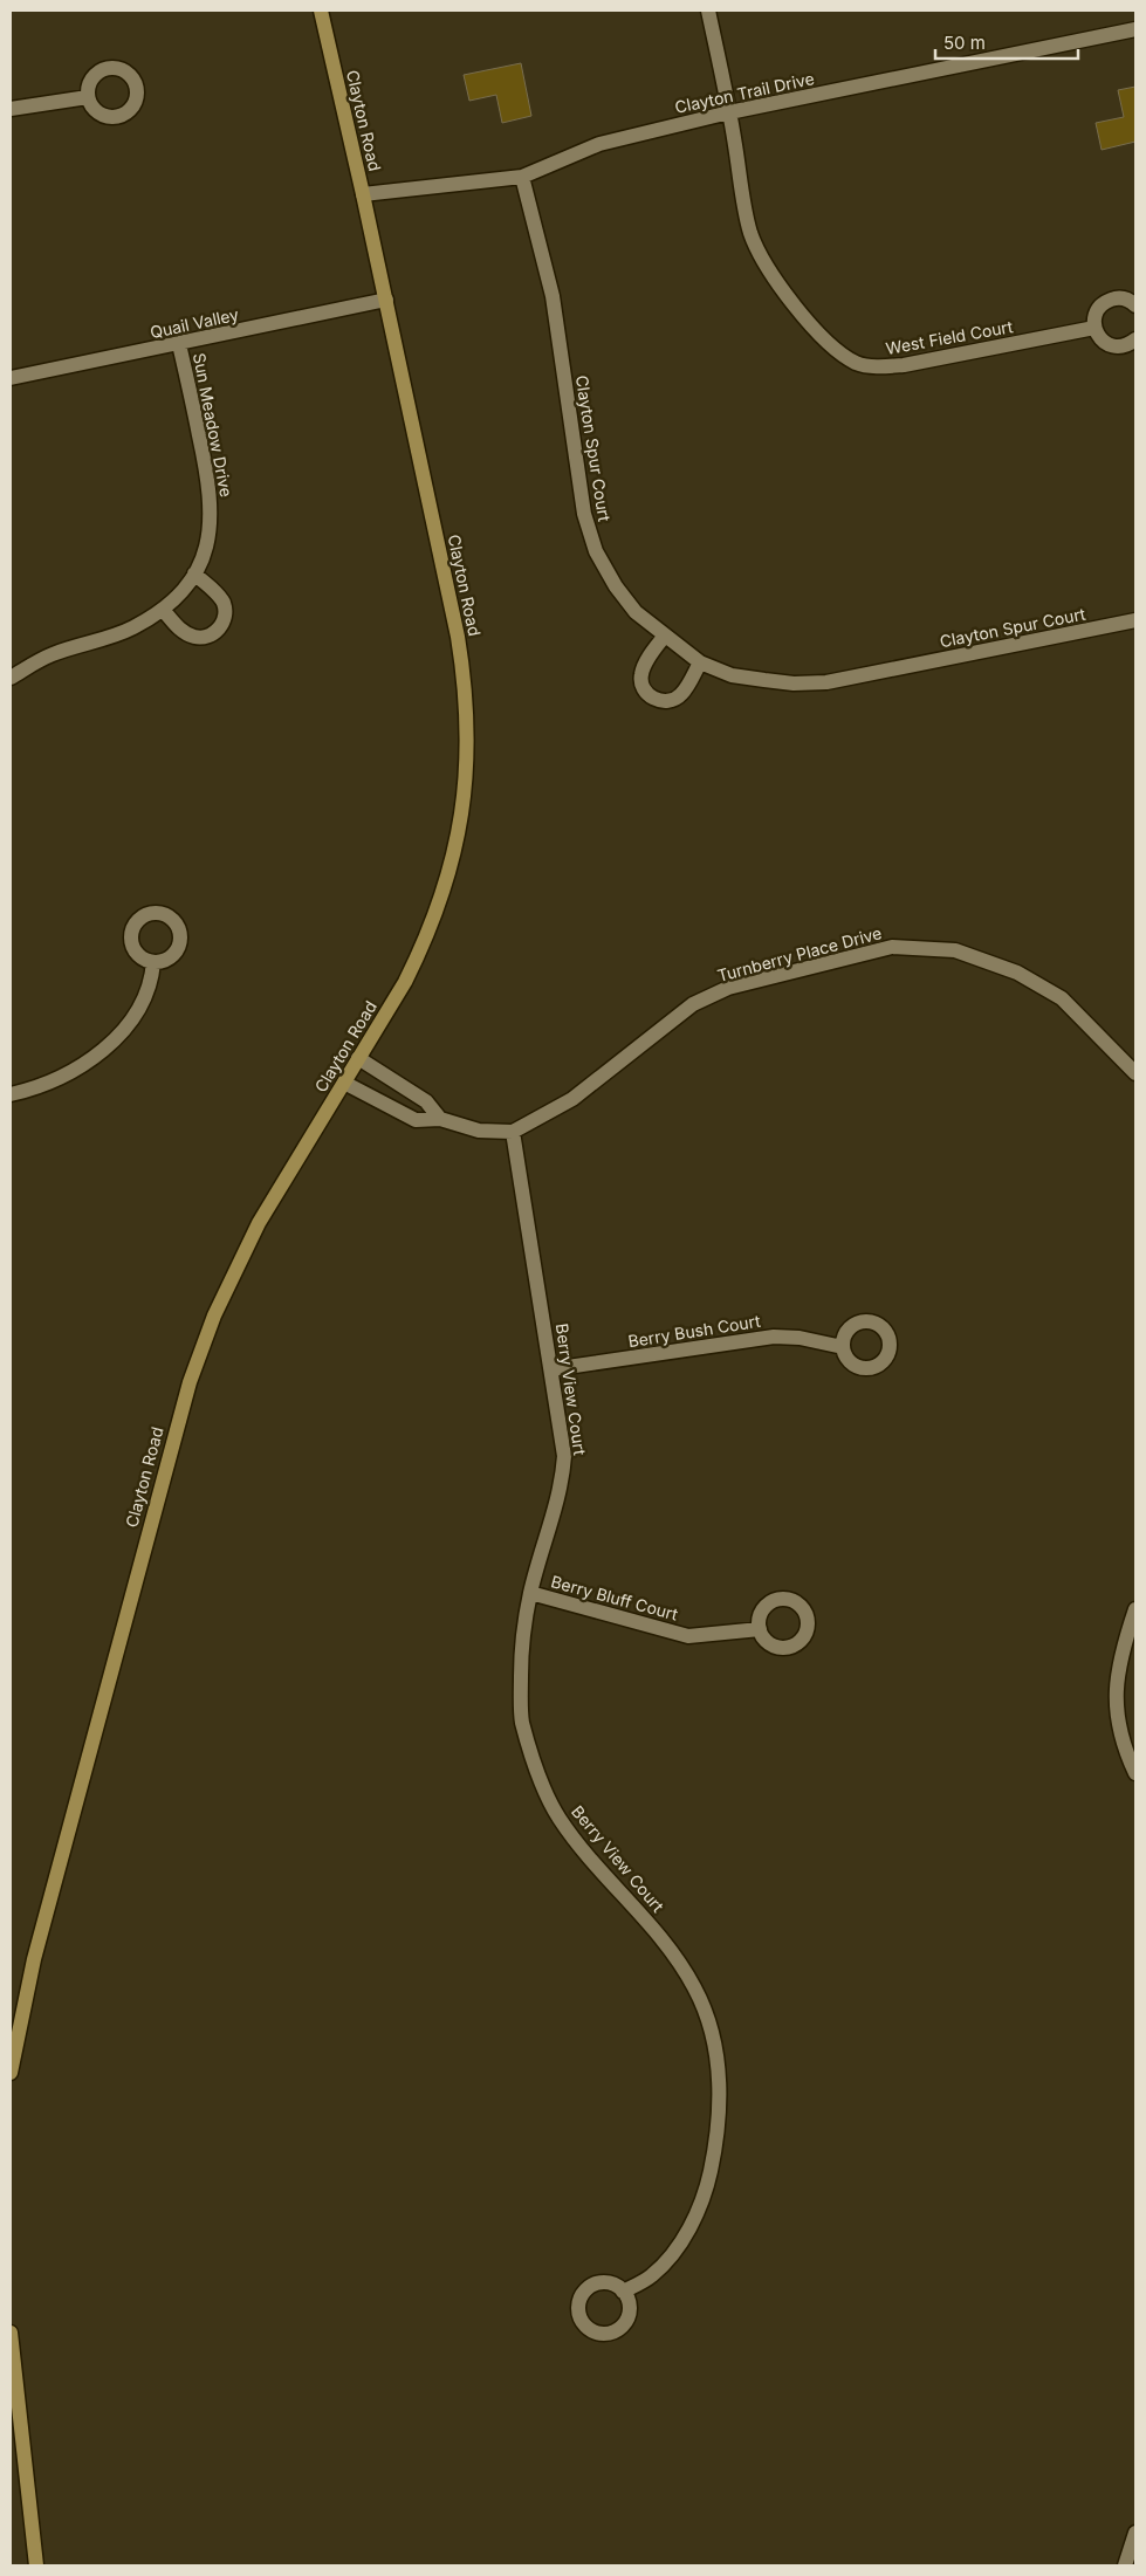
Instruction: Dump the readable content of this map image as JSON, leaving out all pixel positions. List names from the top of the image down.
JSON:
{
  "streets": {
    "main road": ["Clayton Road"],
    "street": [
      "Clayton Trail Drive",
      "Quail Valley",
      "West Field Court",
      "Sun Meadow Drive",
      "Clayton Spur Court",
      "Turnberry Place Drive",
      "Berry Bush Court",
      "Berry View Court",
      "Berry Bluff Court"
    ]
  },
  "crossings": [
    ["Clayton Trail Drive", "Clayton Road"],
    ["Clayton Trail Drive", "West Field Court"],
    ["Clayton Trail Drive", "Clayton Spur Court"],
    ["Clayton Road", "Quail Valley"],
    ["Quail Valley", "Sun Meadow Drive"],
    ["Turnberry Place Drive", "Berry View Court"],
    ["Berry Bush Court", "Berry View Court"],
    ["Berry View Court", "Berry Bluff Court"]
  ],
  "scale_bar": "50 m"
}
